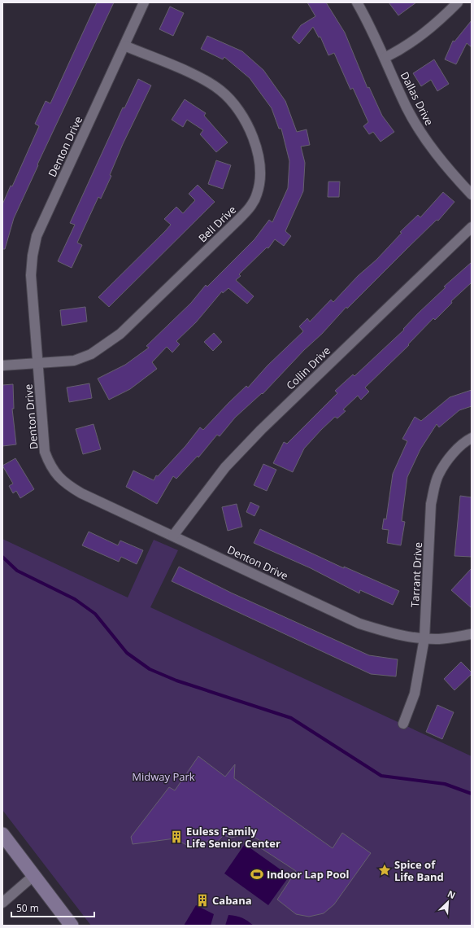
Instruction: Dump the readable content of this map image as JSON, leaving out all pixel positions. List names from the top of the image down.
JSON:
{
  "streets": {
    "street": [
      "Dallas Drive",
      "Denton Drive",
      "Bell Drive",
      "Collin Drive",
      "Tarrant Drive"
    ]
  },
  "crossings": [
    ["Denton Drive", "Bell Drive"],
    ["Denton Drive", "Collin Drive"],
    ["Denton Drive", "Tarrant Drive"]
  ],
  "parks": ["Midway Park"],
  "places": {
    "building": ["Euless Family Life Senior Center", "Cabana"],
    "place": ["Spice of Life Band"],
    "sports": ["Indoor Lap Pool"]
  },
  "scale_bar": "50 m",
  "north": "top right"
}
